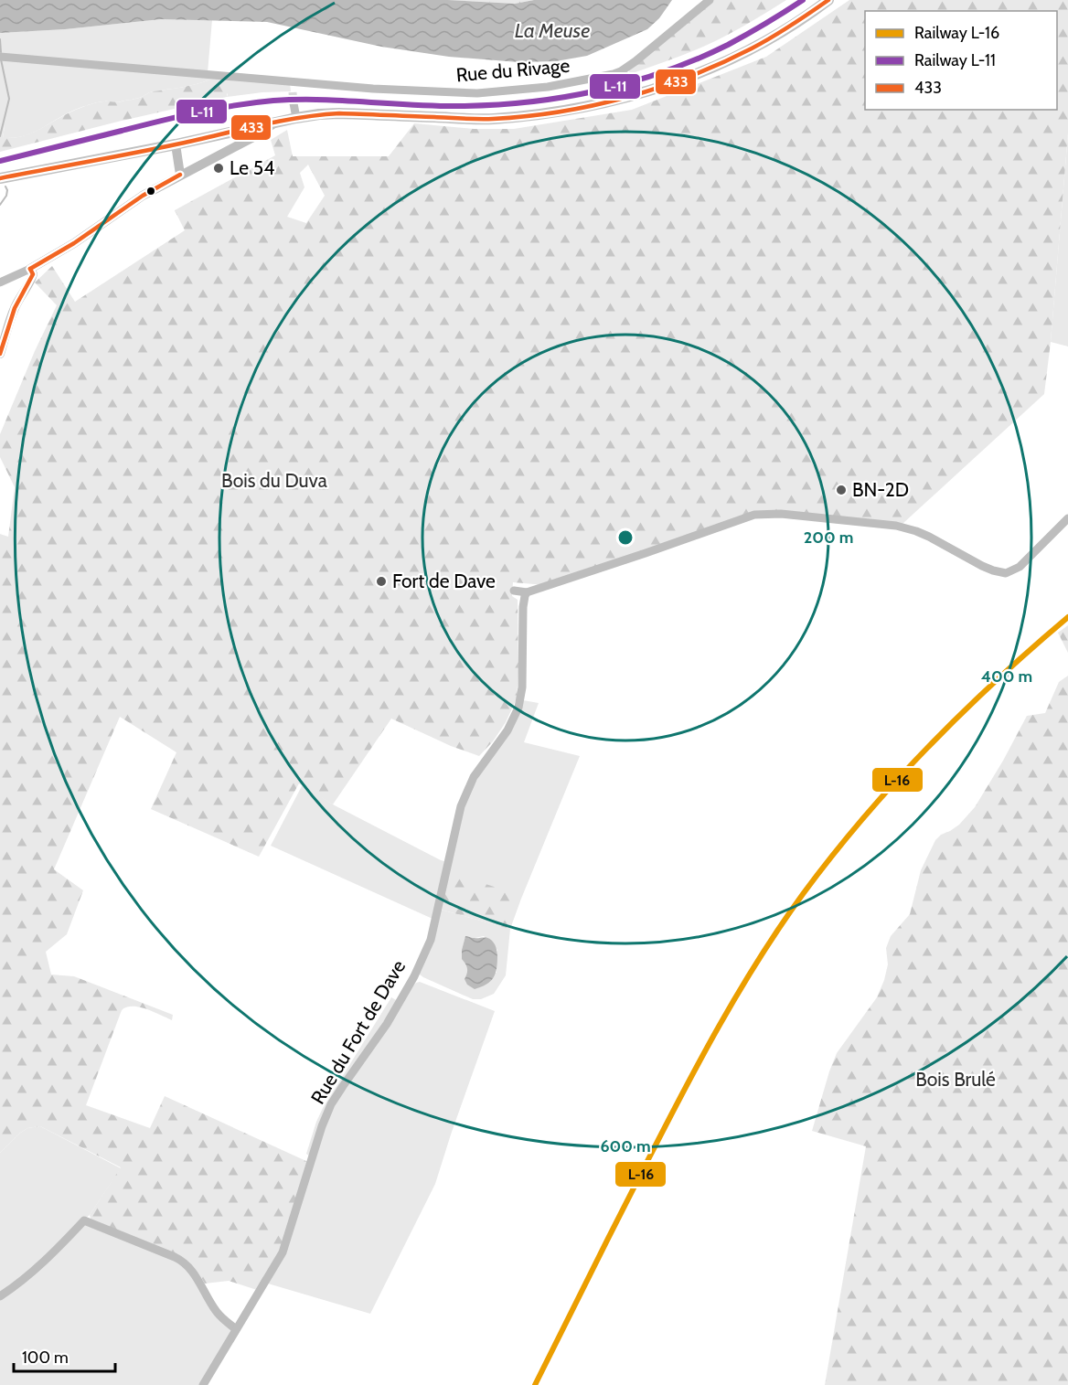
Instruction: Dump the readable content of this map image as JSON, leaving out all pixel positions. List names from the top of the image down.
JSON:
{
  "streets": {
    "street": ["Rue du Rivage", "Rue du Fort de Dave"]
  },
  "water": ["La Meuse"],
  "parks": ["Bois du Duva", "Bois Brulé"],
  "places": ["Le 54", "BN-2D", "Fort de Dave"],
  "lines": ["rail line L-11", "transit line 433", "rail line L-16"],
  "legend": ["Railway L-16", "Railway L-11", "433"],
  "scale_bar": "100 m",
  "rings": ["200 m", "400 m", "600 m"]
}
